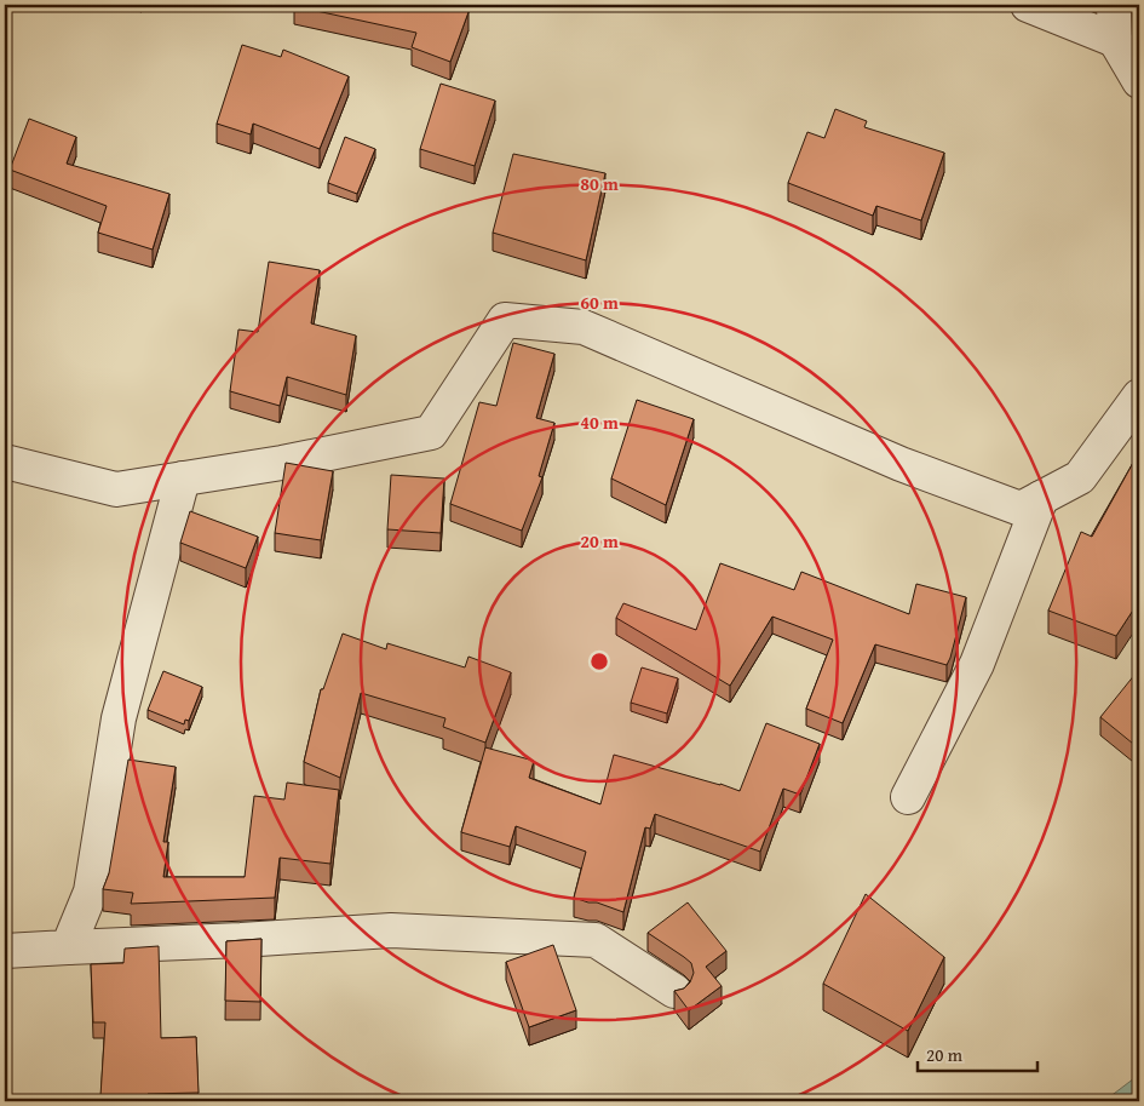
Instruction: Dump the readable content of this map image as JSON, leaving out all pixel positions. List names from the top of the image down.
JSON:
{
  "scale_bar": "20 m",
  "rings": [
    "80 m",
    "60 m",
    "40 m",
    "20 m"
  ]
}
